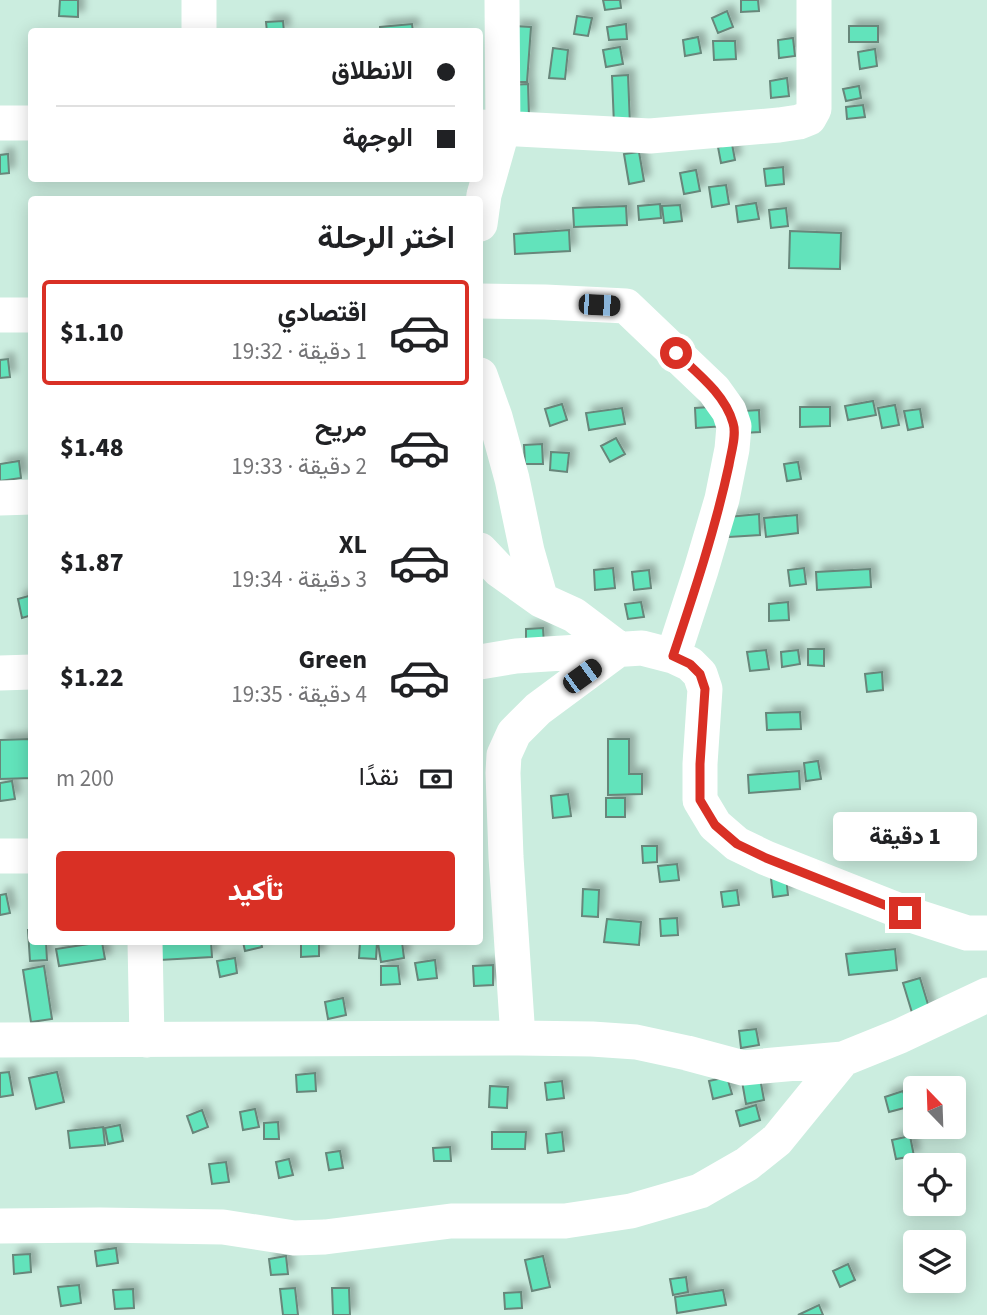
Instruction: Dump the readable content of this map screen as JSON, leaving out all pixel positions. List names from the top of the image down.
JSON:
{
  "north": "top left",
  "page": {
    "banner": ["الانطلاق", "الوجهة"],
    "heading": "اختر الرحلة",
    "list": [
      {
        "name": "اقتصادي",
        "note": "1 دقيقة · 19:32",
        "value": "$1.10"
      },
      {
        "name": "مريح",
        "note": "2 دقيقة · 19:33",
        "value": "$1.48"
      },
      {
        "name": "XL",
        "note": "3 دقيقة · 19:34",
        "value": "$1.87"
      },
      {
        "name": "Green",
        "note": "4 دقيقة · 19:35",
        "value": "$1.22"
      }
    ],
    "pay": ["نقدًا", "200 m"],
    "bubble": "1 دقيقة",
    "buttons": "تأكيد"
  }
}
